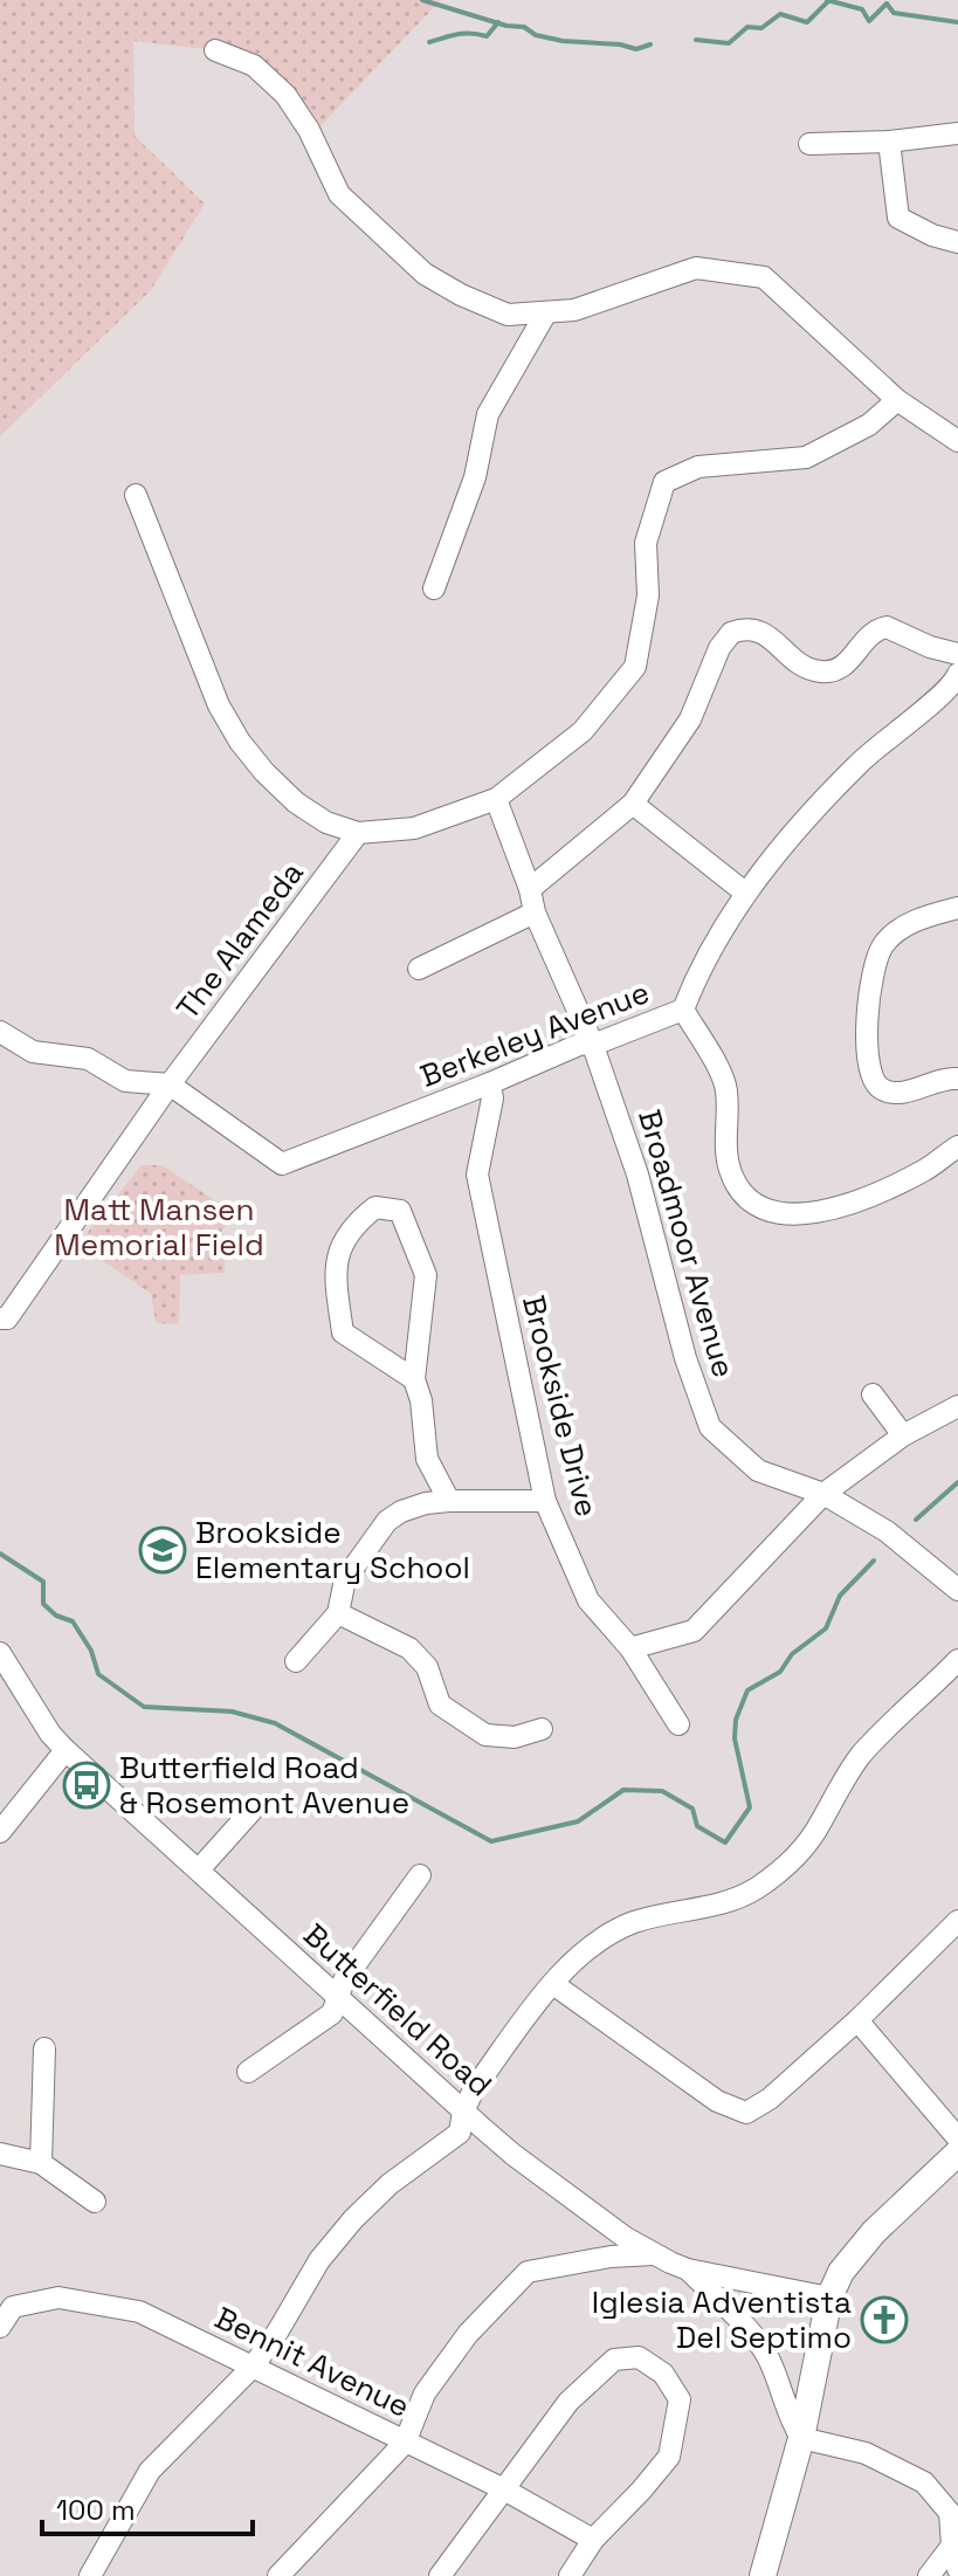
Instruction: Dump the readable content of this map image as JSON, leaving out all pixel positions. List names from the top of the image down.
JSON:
{
  "streets": {
    "street": [
      "The Alameda",
      "Berkeley Avenue",
      "Broadmoor Avenue",
      "Brookside Drive",
      "Butterfield Road",
      "Bennit Avenue"
    ]
  },
  "crossings": [
    ["The Alameda", "Berkeley Avenue"],
    ["Berkeley Avenue", "Broadmoor Avenue"],
    ["Berkeley Avenue", "Brookside Drive"]
  ],
  "parks": ["Matt Mansen Memorial Field"],
  "places": {
    "school or university": ["Brookside Elementary School"],
    "bus stop": ["Butterfield Road & Rosemont Avenue"],
    "church": ["Iglesia Adventista Del Septimo"]
  },
  "scale_bar": "100 m"
}
